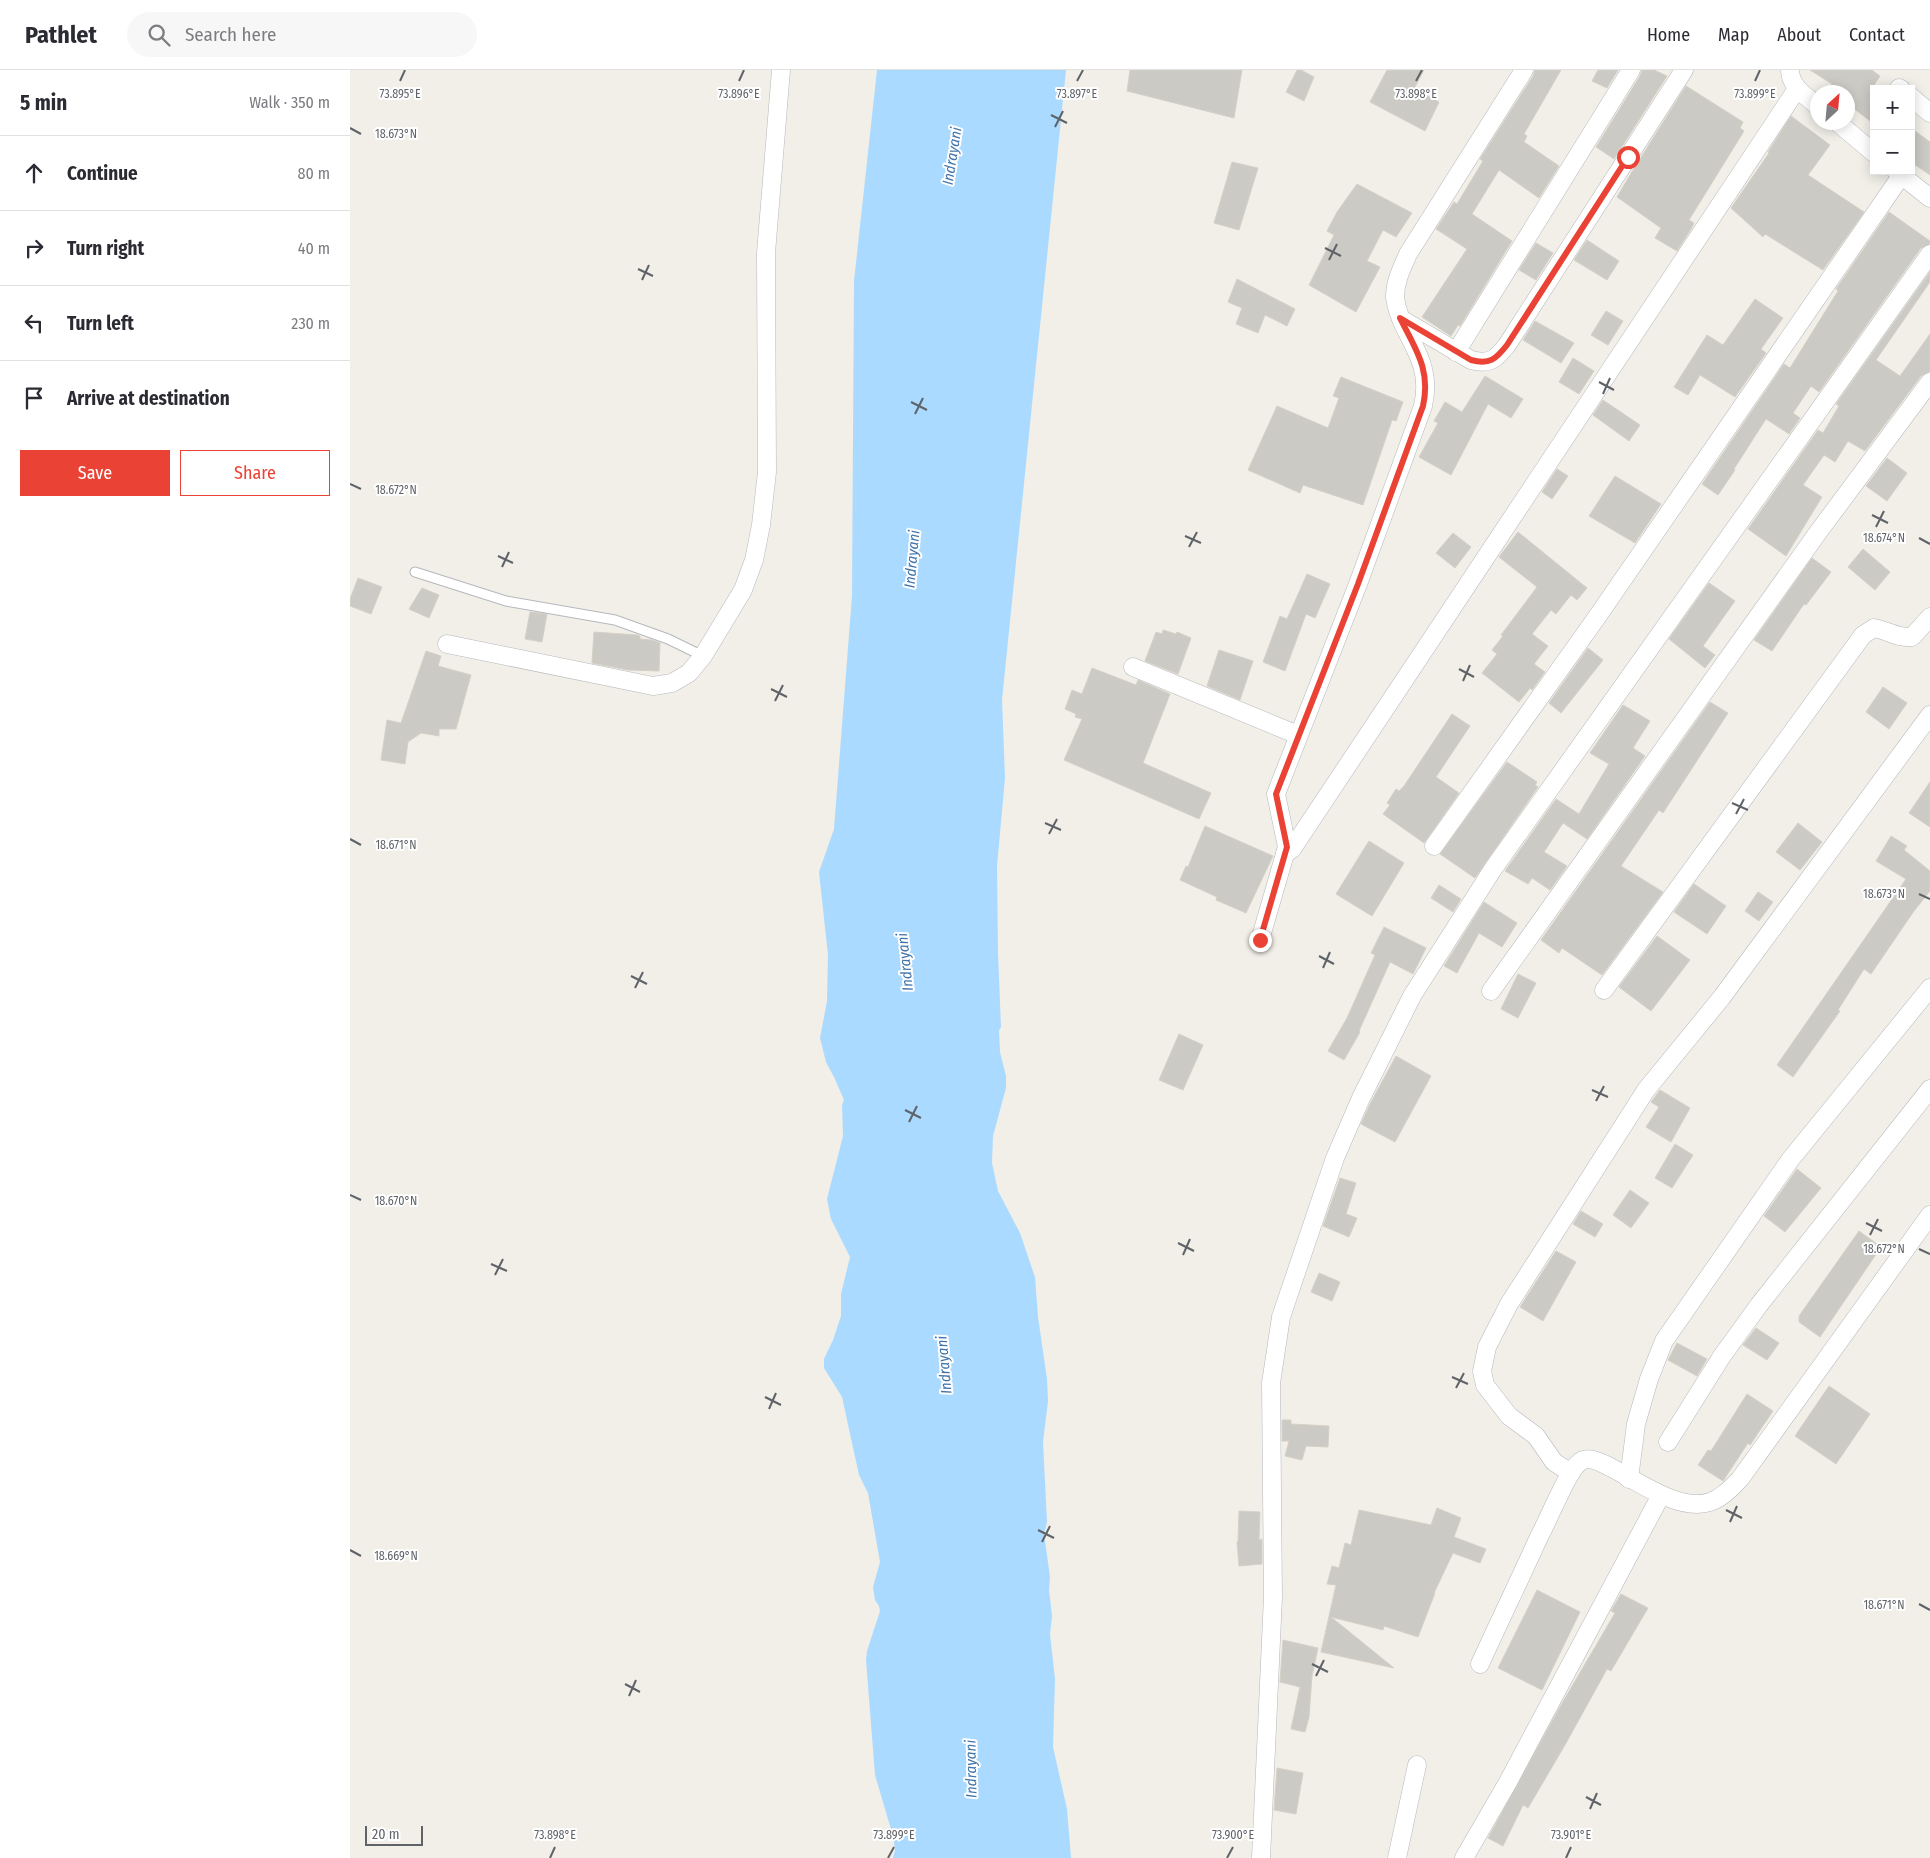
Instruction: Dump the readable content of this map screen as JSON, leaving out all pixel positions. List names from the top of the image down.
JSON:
{
  "water": ["Indrayani"],
  "scale_bar": "20 m",
  "north": "top right",
  "page": {
    "header": "Pathlet",
    "search": "Search here",
    "nav": [
      "Home",
      "Map",
      "About",
      "Contact"
    ],
    "heading": ["5 min", "Walk · 350 m"],
    "map_buttons": ["+", "−"],
    "list": [
      ["Continue", "80 m"],
      ["Turn right", "40 m"],
      ["Turn left", "230 m"],
      "Arrive at destination"
    ],
    "buttons": ["Save", "Share"],
    "scale": "20 m"
  },
  "coordinates": [
    "73.895°E",
    "73.896°E",
    "73.897°E",
    "73.898°E",
    "73.899°E",
    "18.673°N",
    "18.672°N",
    "18.674°N",
    "18.671°N",
    "18.670°N",
    "18.669°N",
    "73.900°E",
    "73.901°E"
  ]
}
